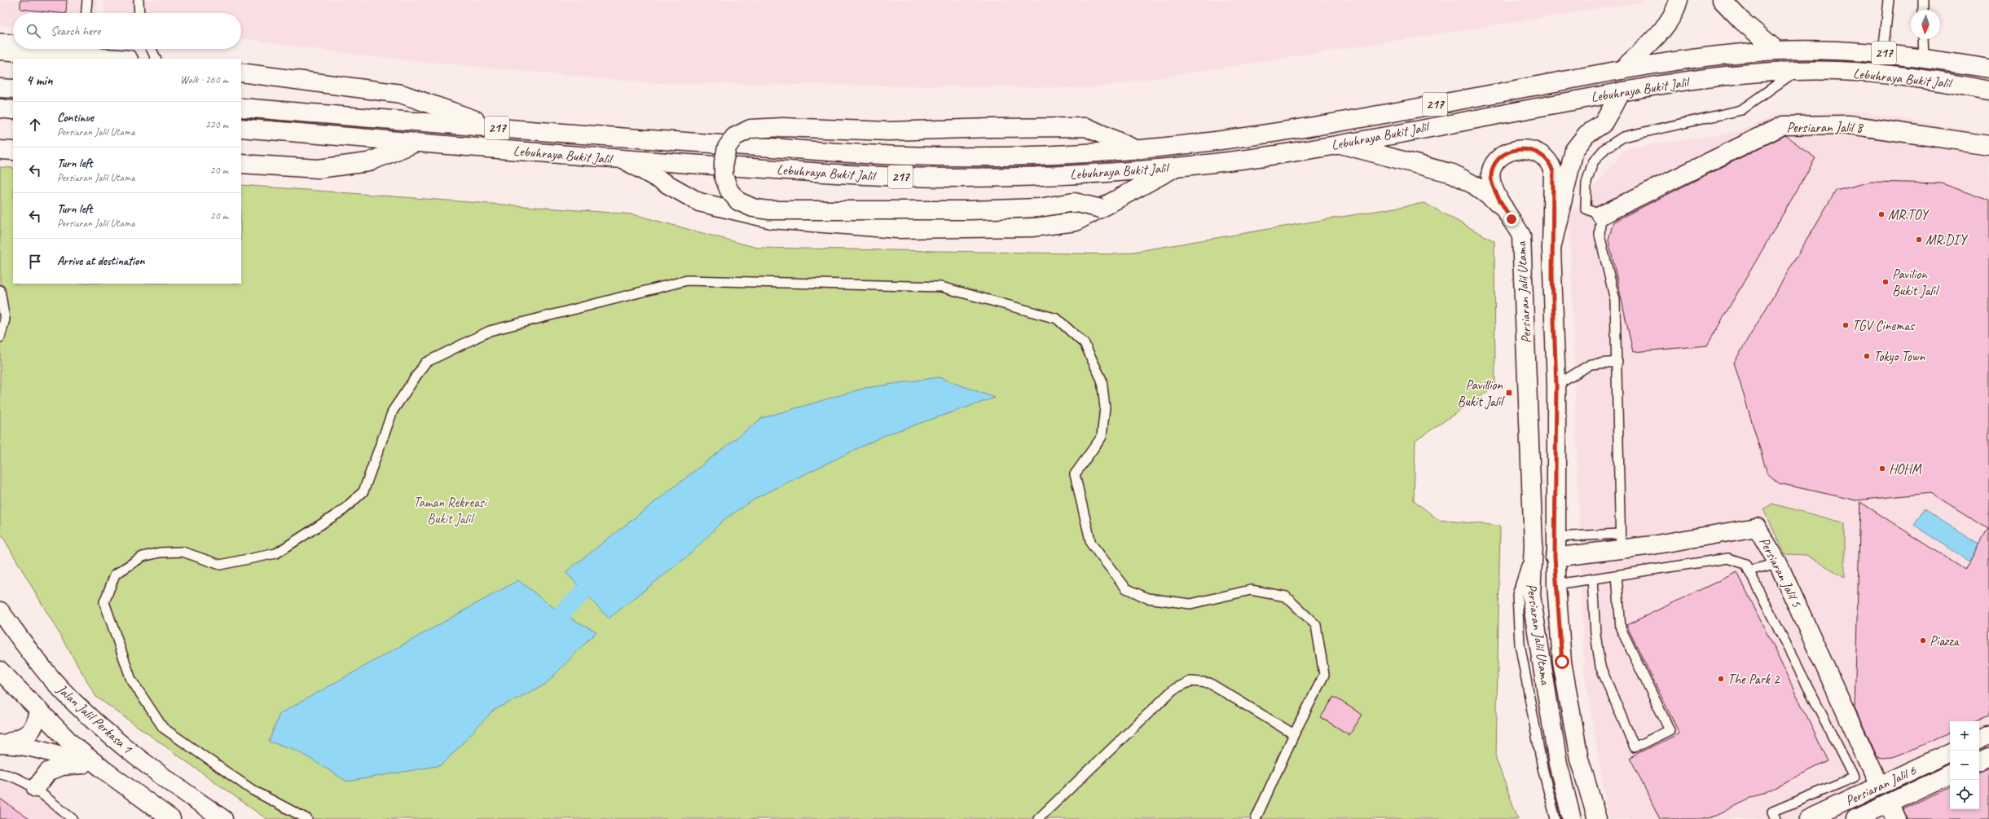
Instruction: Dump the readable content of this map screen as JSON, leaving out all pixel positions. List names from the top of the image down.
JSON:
{
  "streets": {
    "main road": [
      "217",
      "Lebuhraya Bukit Jalil",
      "Persiaran Jalil 8",
      "Persiaran Jalil Utama",
      "Persiaran Jalil 5",
      "Jalan Jalil Perkasa 1",
      "Persiaran Jalil 6"
    ]
  },
  "crossings": [
    ["Persiaran Jalil Utama", "Persiaran Jalil 5"],
    ["Persiaran Jalil 5", "Persiaran Jalil 6"]
  ],
  "parks": ["Taman Rekreasi Bukit Jalil"],
  "places": {
    "other": [
      "MR.TOY",
      "MR.DIY",
      "Pavilion Bukit Jalil",
      "TGV Cinemas",
      "Tokyo Town",
      "HOHM",
      "Piazza",
      "The Park 2"
    ],
    "transit": ["Pavillion Bukit Jalil"]
  },
  "north": "bottom",
  "page": {
    "search": "Search here",
    "heading": ["4 min", "Walk · 260 m"],
    "list": [
      ["Continue", "Persiaran Jalil Utama", "220 m"],
      ["Turn left", "Persiaran Jalil Utama", "20 m"],
      ["Turn left", "Persiaran Jalil Utama", "20 m"],
      "Arrive at destination"
    ],
    "map_buttons": ["+", "−"]
  }
}
